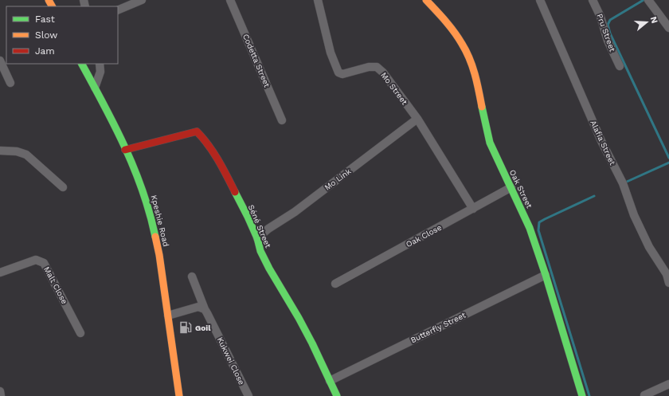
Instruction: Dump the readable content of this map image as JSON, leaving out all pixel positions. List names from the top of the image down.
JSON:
{
  "streets": {
    "street": [
      "Pru Street",
      "Codetta Street",
      "Mo Street",
      "Alafia Street",
      "Mo Link",
      "Oak Street",
      "Kpeshie Road",
      "Séné Street",
      "Oak Close",
      "Malt Close",
      "Butterfly Street",
      "Kukwei Close"
    ]
  },
  "crossings": [
    ["Mo Street", "Mo Link"],
    ["Mo Street", "Oak Close"],
    ["Mo Link", "Séné Street"],
    ["Oak Street", "Oak Close"],
    ["Oak Street", "Butterfly Street"],
    ["Kpeshie Road", "Séné Street"],
    ["Séné Street", "Butterfly Street"]
  ],
  "places": {
    "fuel station": ["Goil"]
  },
  "legend": ["Fast", "Slow", "Jam"],
  "north": "right"
}
